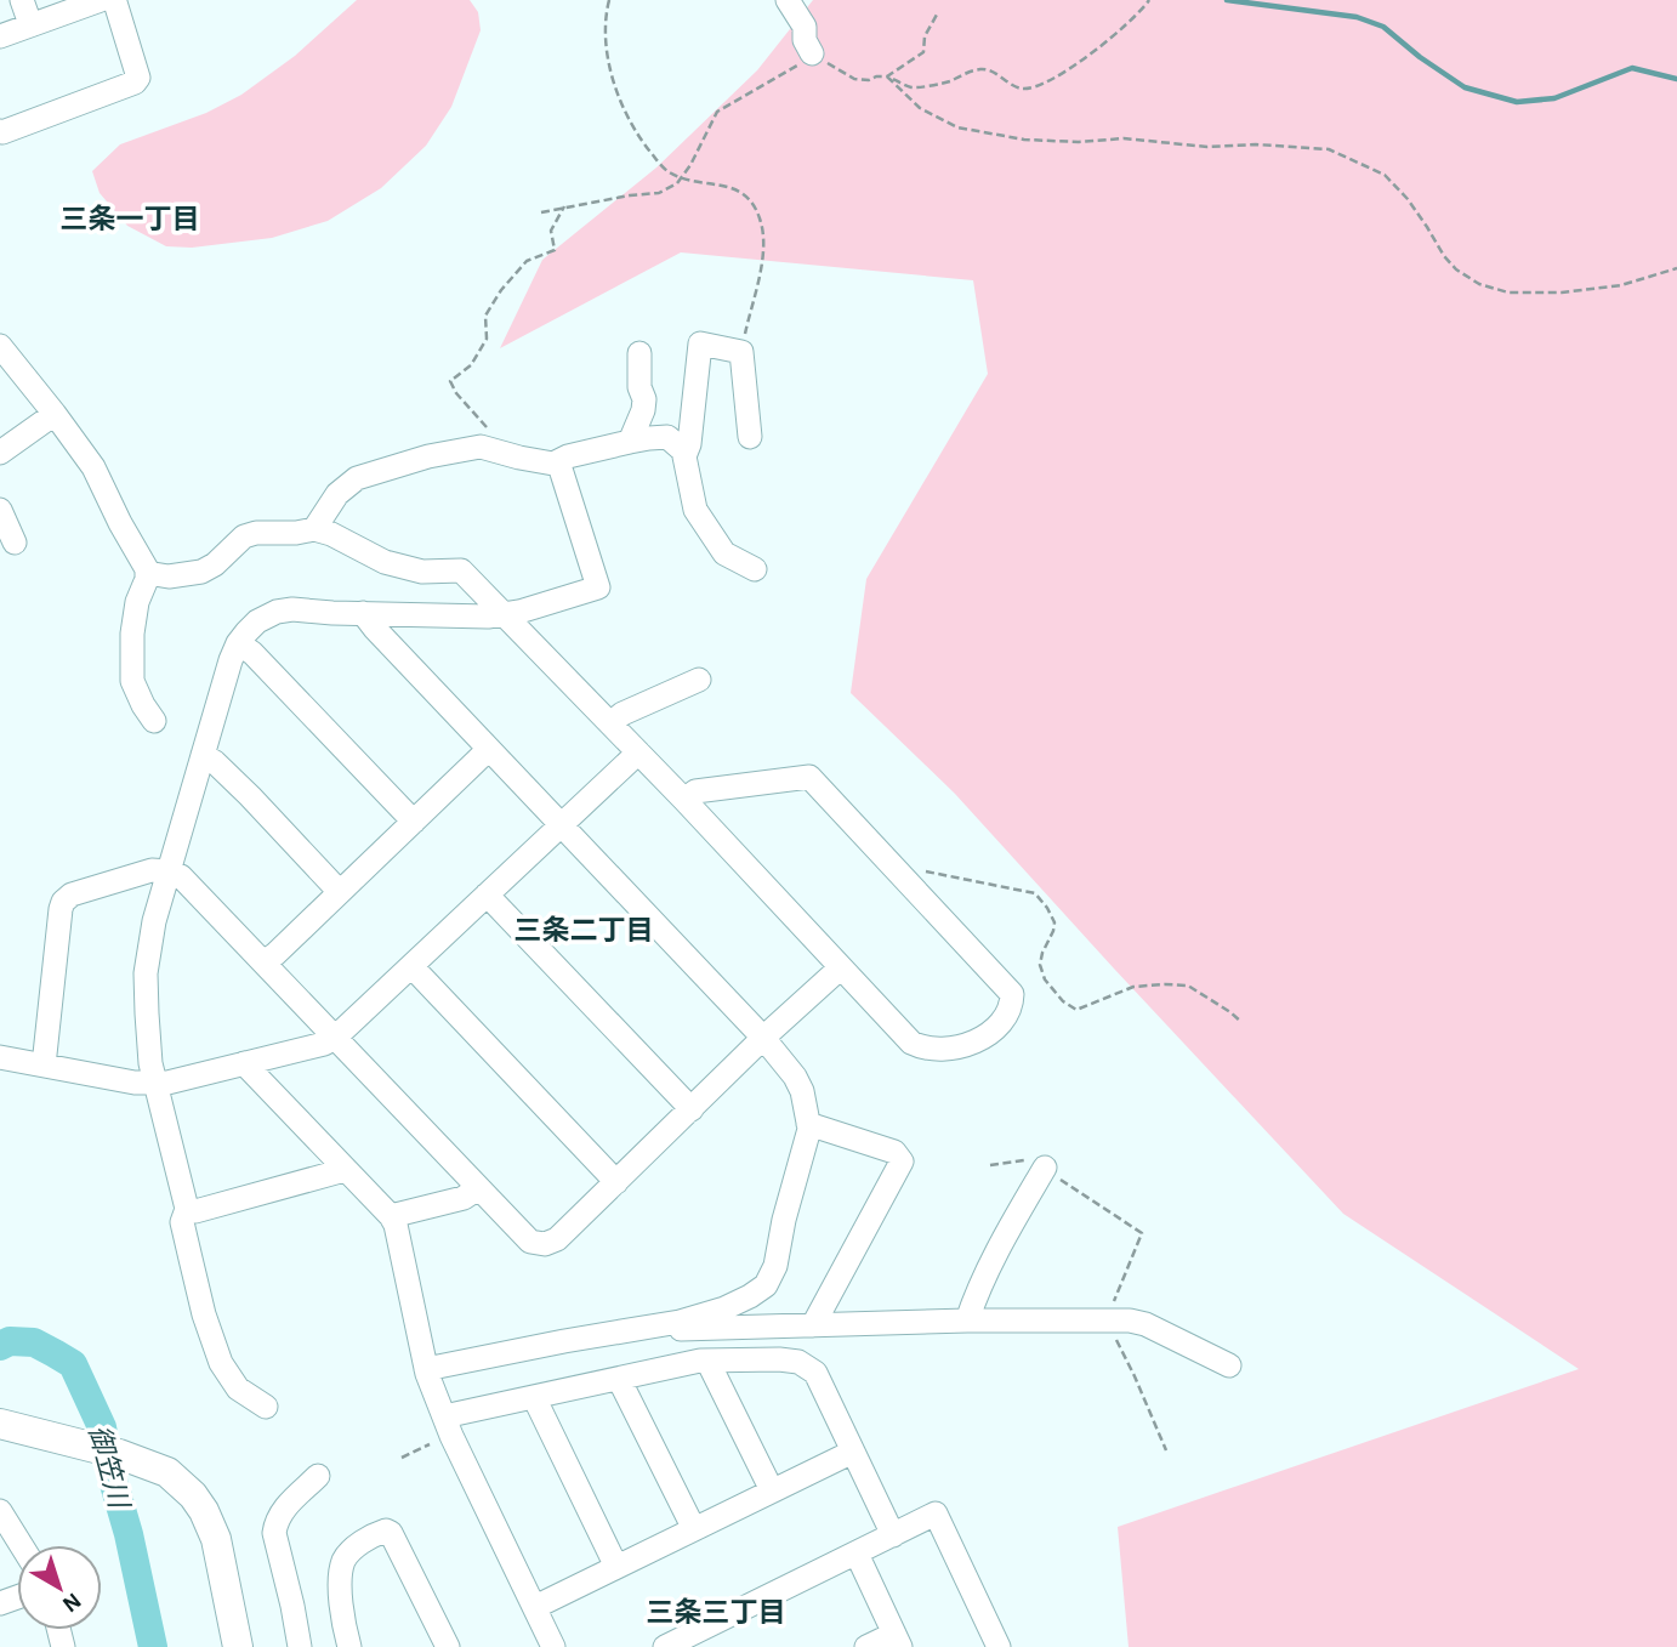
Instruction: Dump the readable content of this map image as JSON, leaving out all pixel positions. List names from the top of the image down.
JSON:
{
  "districts": ["三条一丁目", "三条二丁目", "三条三丁目"],
  "water": ["御笠川"],
  "north": "bottom right"
}
